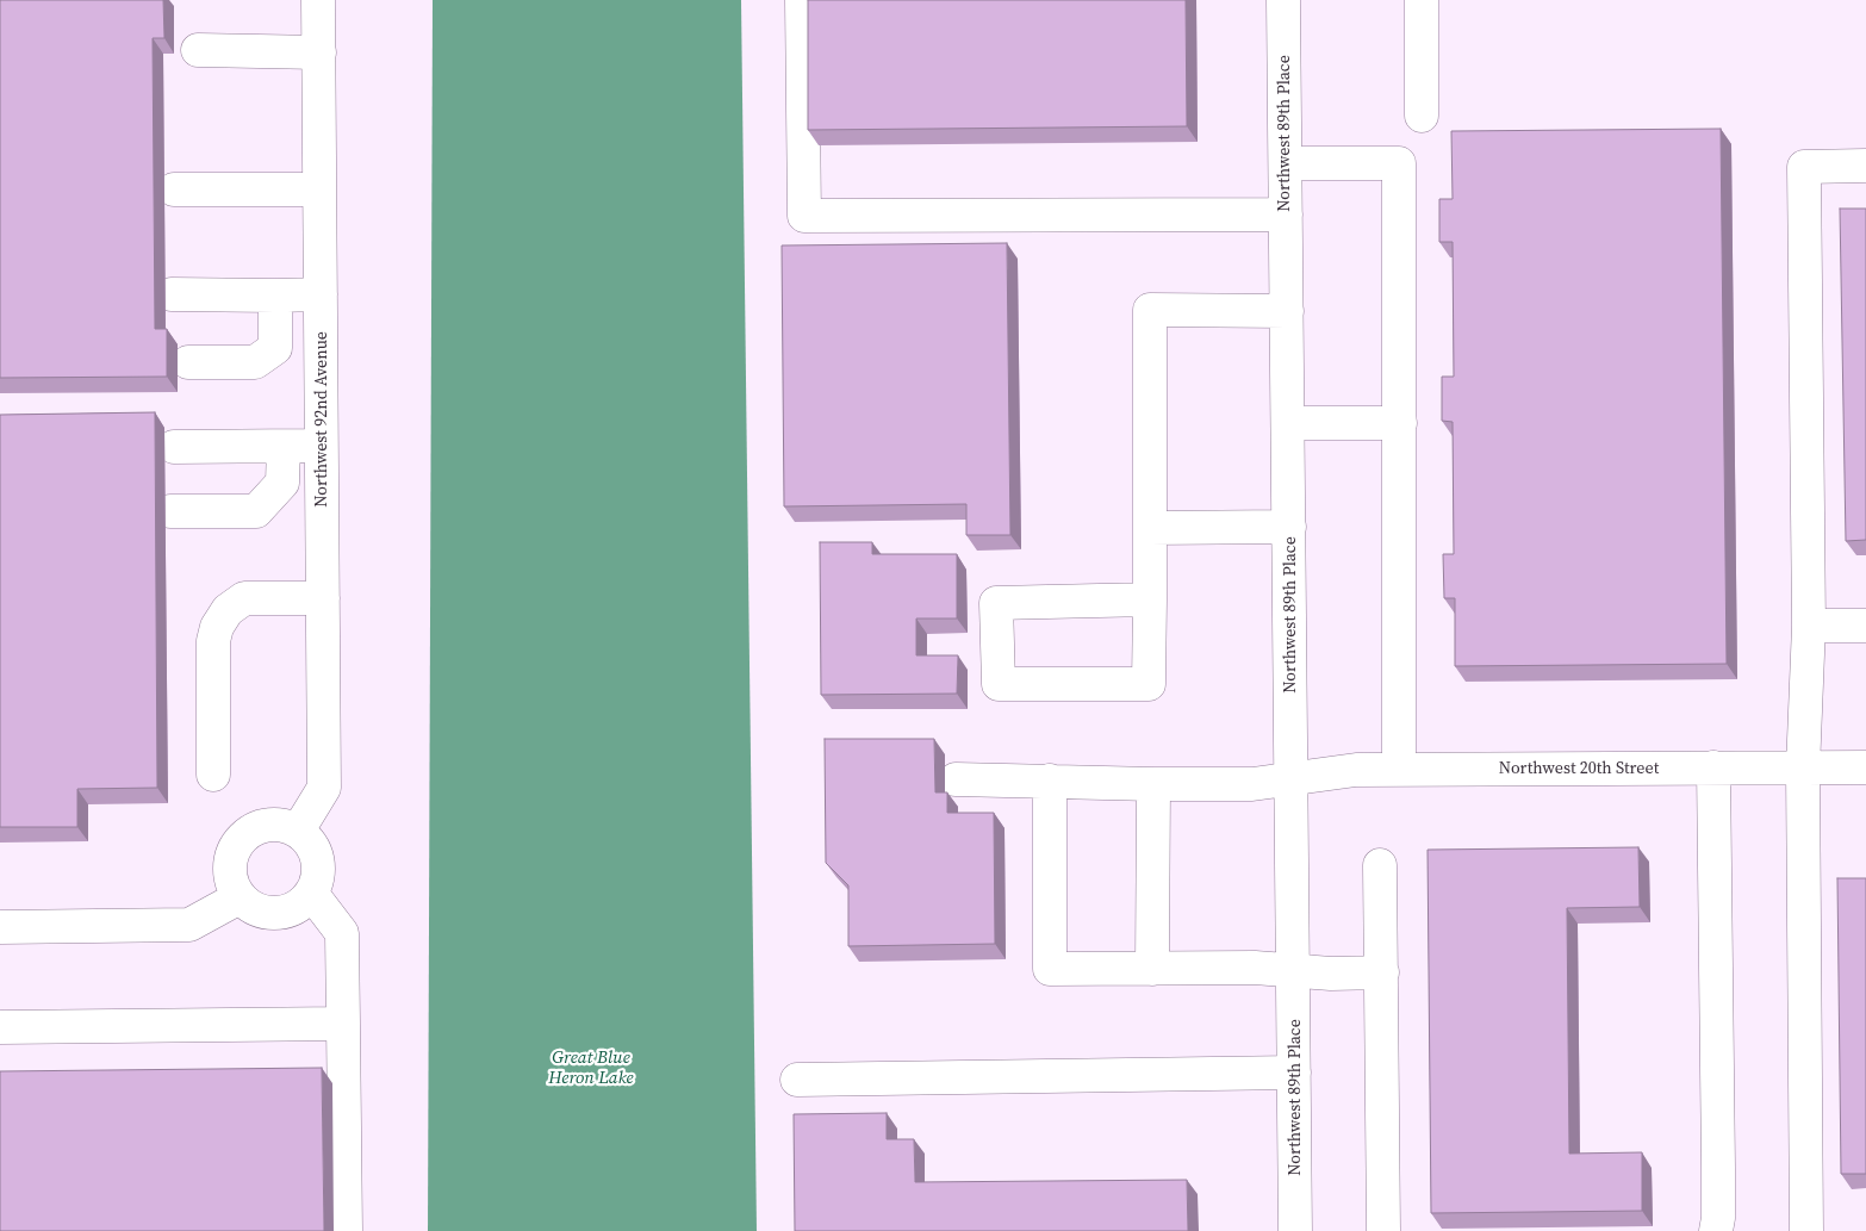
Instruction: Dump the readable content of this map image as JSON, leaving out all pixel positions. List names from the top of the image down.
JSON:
{
  "streets": {
    "street": ["Northwest 89th Place", "Northwest 92nd Avenue", "Northwest 20th Street"]
  },
  "crossings": [
    ["Northwest 89th Place", "Northwest 20th Street"]
  ],
  "water": ["Great Blue Heron Lake"]
}
